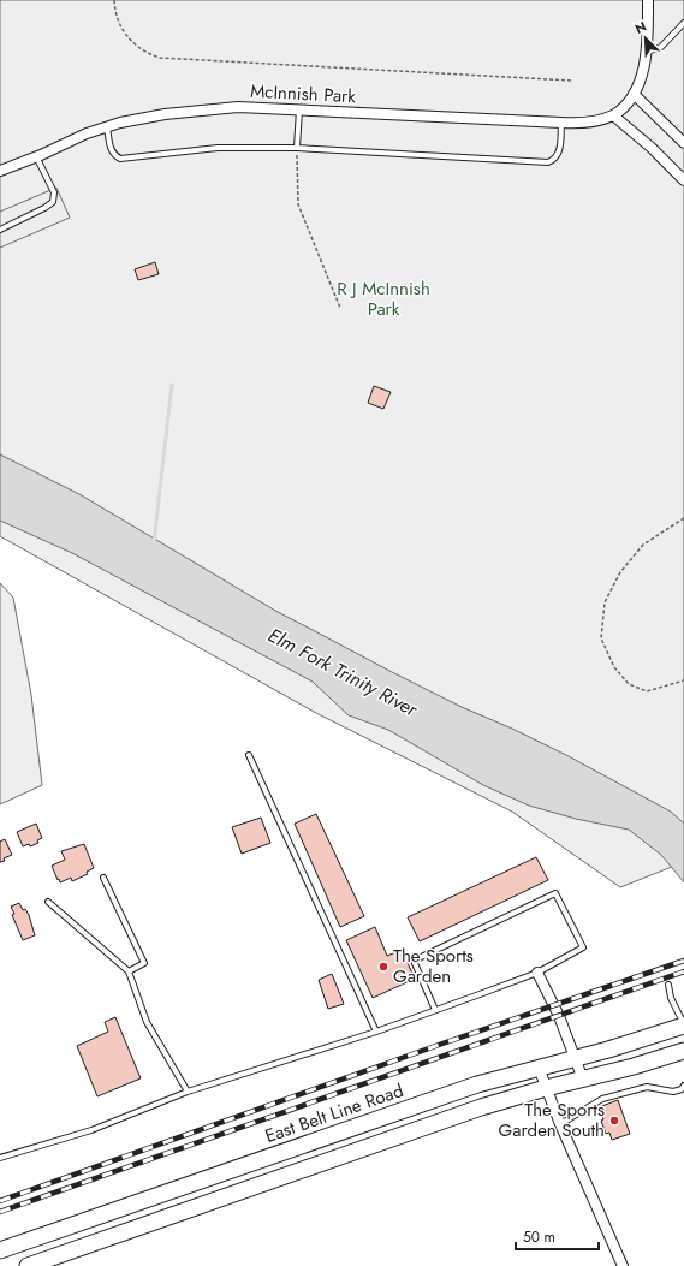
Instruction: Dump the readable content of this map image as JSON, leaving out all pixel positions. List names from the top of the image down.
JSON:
{
  "streets": {
    "main road": ["East Belt Line Road"],
    "street": ["McInnish Park"]
  },
  "water": ["Elm Fork Trinity River"],
  "parks": ["R J McInnish Park"],
  "places": ["The Sports Garden", "The Sports Garden South"],
  "scale_bar": "50 m",
  "north": "top left"
}
